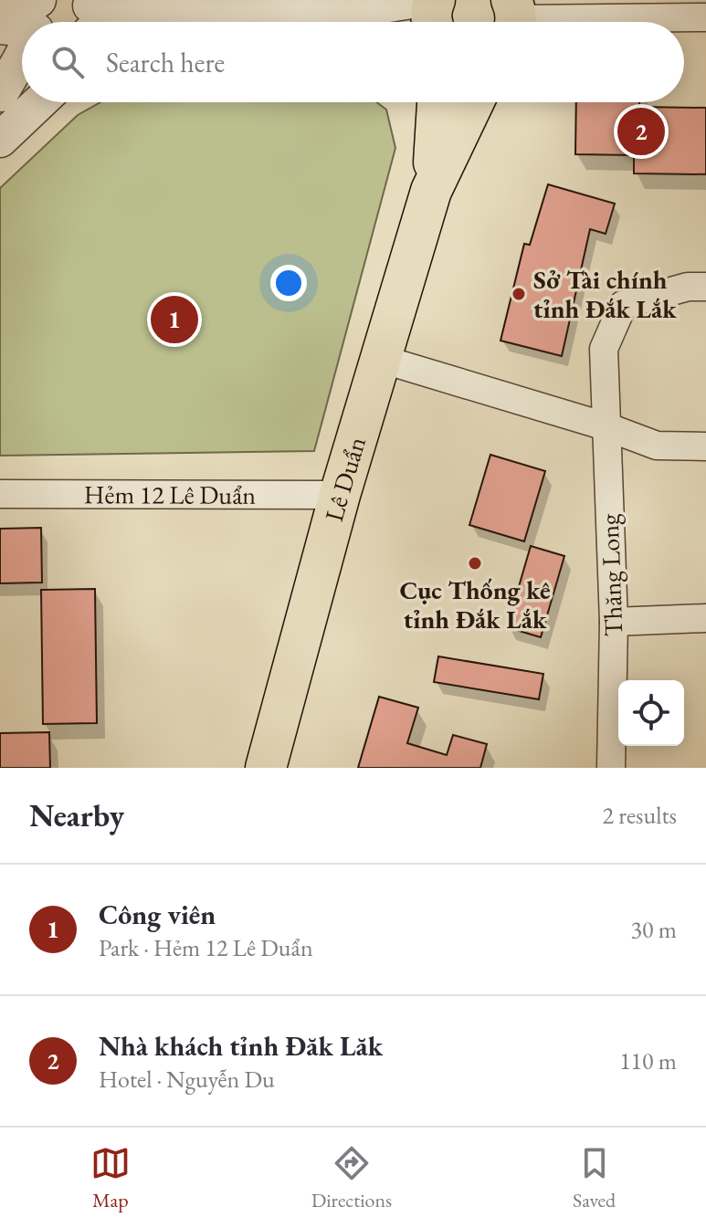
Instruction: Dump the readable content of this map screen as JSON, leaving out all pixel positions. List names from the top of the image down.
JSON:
{
  "streets": {
    "main road": ["Lê Duẩn"],
    "street": ["Hẻm 12 Lê Duẩn", "Thăng Long"]
  },
  "crossings": [
    ["Lê Duẩn", "Hẻm 12 Lê Duẩn"]
  ],
  "places": ["Sở Tài chính tỉnh Đắk Lắk", "Cục Thống kê tỉnh Đắk Lắk"],
  "page": {
    "search": "Search here",
    "pins": ["2", "1"],
    "heading": ["Nearby", "2 results"],
    "list": [
      {
        "mark": "1",
        "name": "Công viên",
        "note": "Park · Hẻm 12 Lê Duẩn",
        "value": "30 m"
      },
      {
        "mark": "2",
        "name": "Nhà khách tỉnh Đăk Lăk",
        "note": "Hotel · Nguyễn Du",
        "value": "110 m"
      }
    ],
    "nav": ["Map", "Directions", "Saved"]
  }
}
